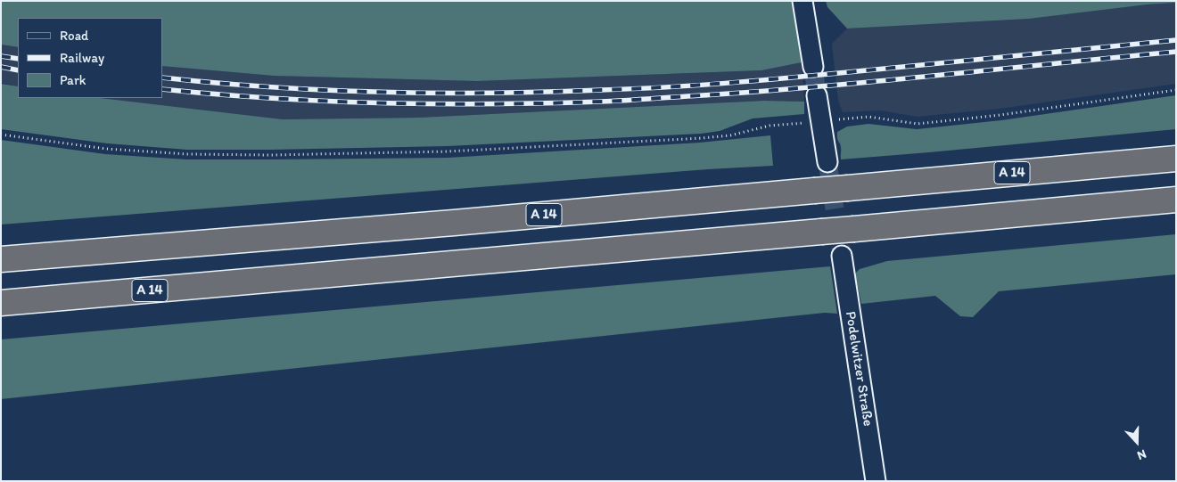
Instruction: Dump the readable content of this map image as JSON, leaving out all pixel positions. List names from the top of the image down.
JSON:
{
  "streets": {
    "highway": ["A 14"],
    "street": ["Podelwitzer Straße"]
  },
  "legend": ["Road", "Railway", "Park"],
  "north": "bottom"
}
